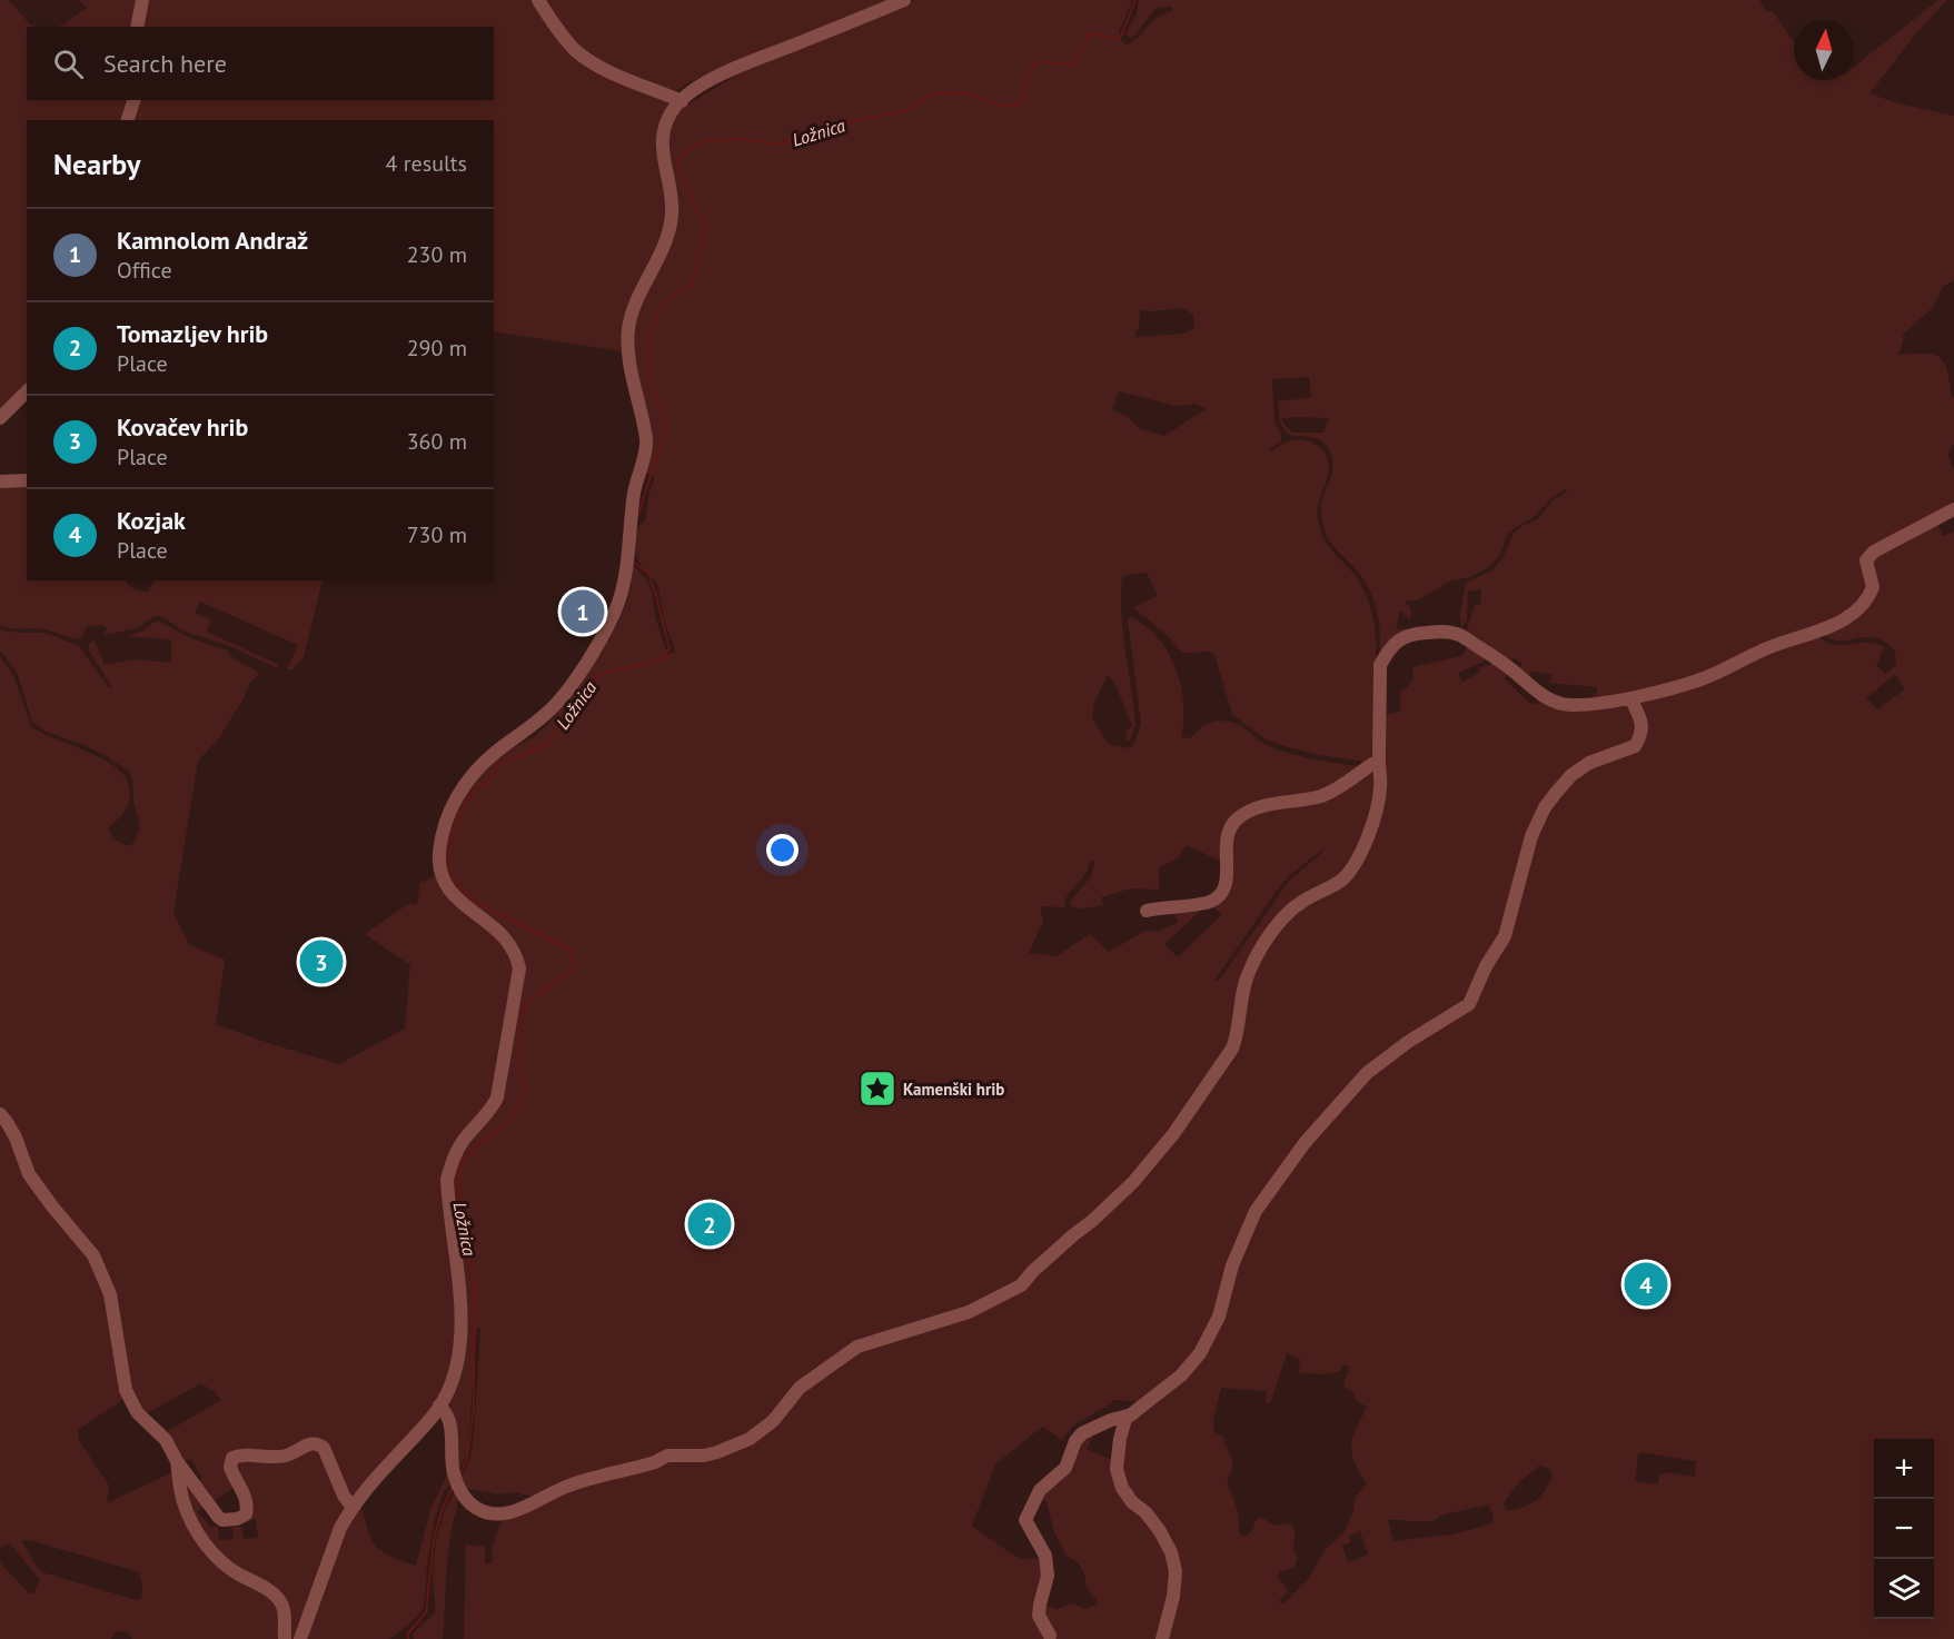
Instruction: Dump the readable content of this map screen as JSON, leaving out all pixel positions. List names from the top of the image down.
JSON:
{
  "water": ["Ložnica"],
  "places": {
    "place": ["Kamenški hrib"]
  },
  "north": "top",
  "page": {
    "search": "Search here",
    "heading": ["Nearby", "4 results"],
    "list": [
      {
        "mark": "1",
        "name": "Kamnolom Andraž",
        "note": "Office",
        "value": "230 m"
      },
      {
        "mark": "2",
        "name": "Tomazljev hrib",
        "note": "Place",
        "value": "290 m"
      },
      {
        "mark": "3",
        "name": "Kovačev hrib",
        "note": "Place",
        "value": "360 m"
      },
      {
        "mark": "4",
        "name": "Kozjak",
        "note": "Place",
        "value": "730 m"
      }
    ],
    "pins": [
      "1",
      "3",
      "2",
      "4"
    ],
    "map_buttons": ["+", "−"]
  }
}
